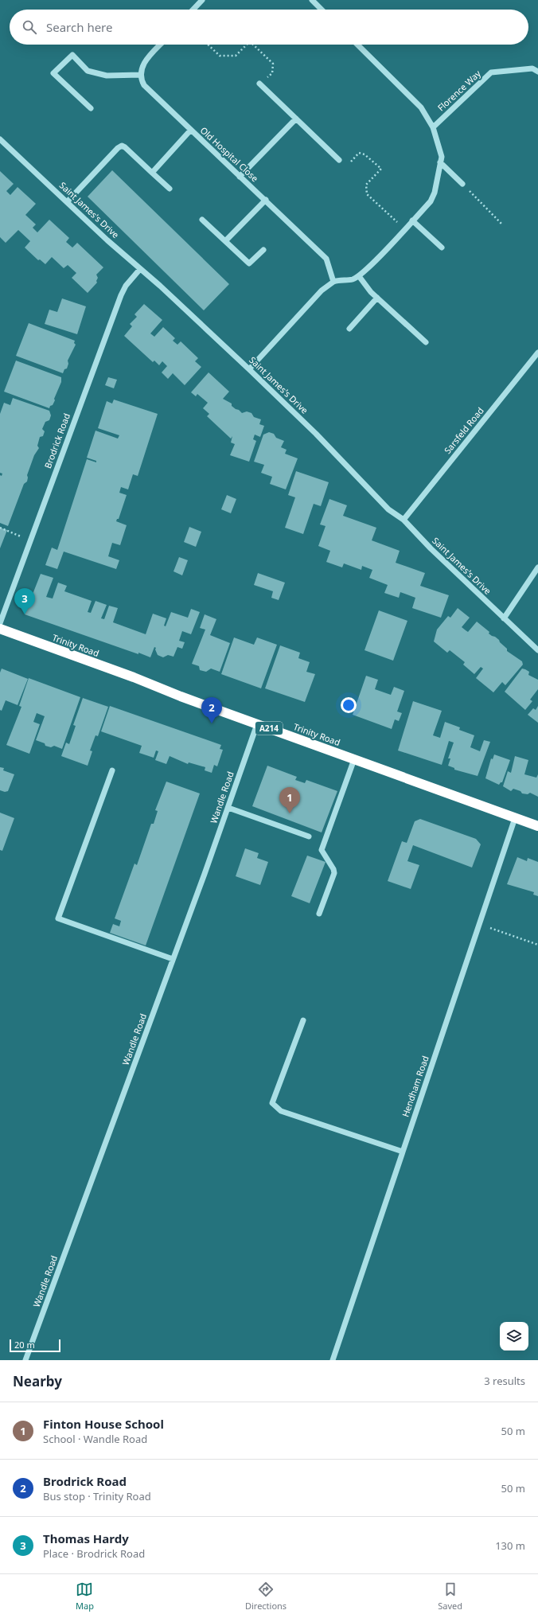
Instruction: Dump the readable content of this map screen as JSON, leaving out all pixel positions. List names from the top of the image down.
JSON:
{
  "streets": {
    "highway": ["Trinity Road", "A214"],
    "street": [
      "Florence Way",
      "Old Hospital Close",
      "Saint James's Drive",
      "Sarsfeld Road",
      "Brodrick Road",
      "Wandle Road",
      "Hendham Road"
    ]
  },
  "crossings": [
    ["Saint James's Drive", "Sarsfeld Road"],
    ["Saint James's Drive", "Brodrick Road"],
    ["Trinity Road", "Wandle Road"],
    ["Trinity Road", "Hendham Road"]
  ],
  "scale_bar": "20 m",
  "page": {
    "search": "Search here",
    "pins": ["3", "2", "1"],
    "scale": "20 m",
    "heading": ["Nearby", "3 results"],
    "list": [
      {
        "mark": "1",
        "name": "Finton House School",
        "note": "School · Wandle Road",
        "value": "50 m"
      },
      {
        "mark": "2",
        "name": "Brodrick Road",
        "note": "Bus stop · Trinity Road",
        "value": "50 m"
      },
      {
        "mark": "3",
        "name": "Thomas Hardy",
        "note": "Place · Brodrick Road",
        "value": "130 m"
      }
    ],
    "nav": ["Map", "Directions", "Saved"]
  }
}
